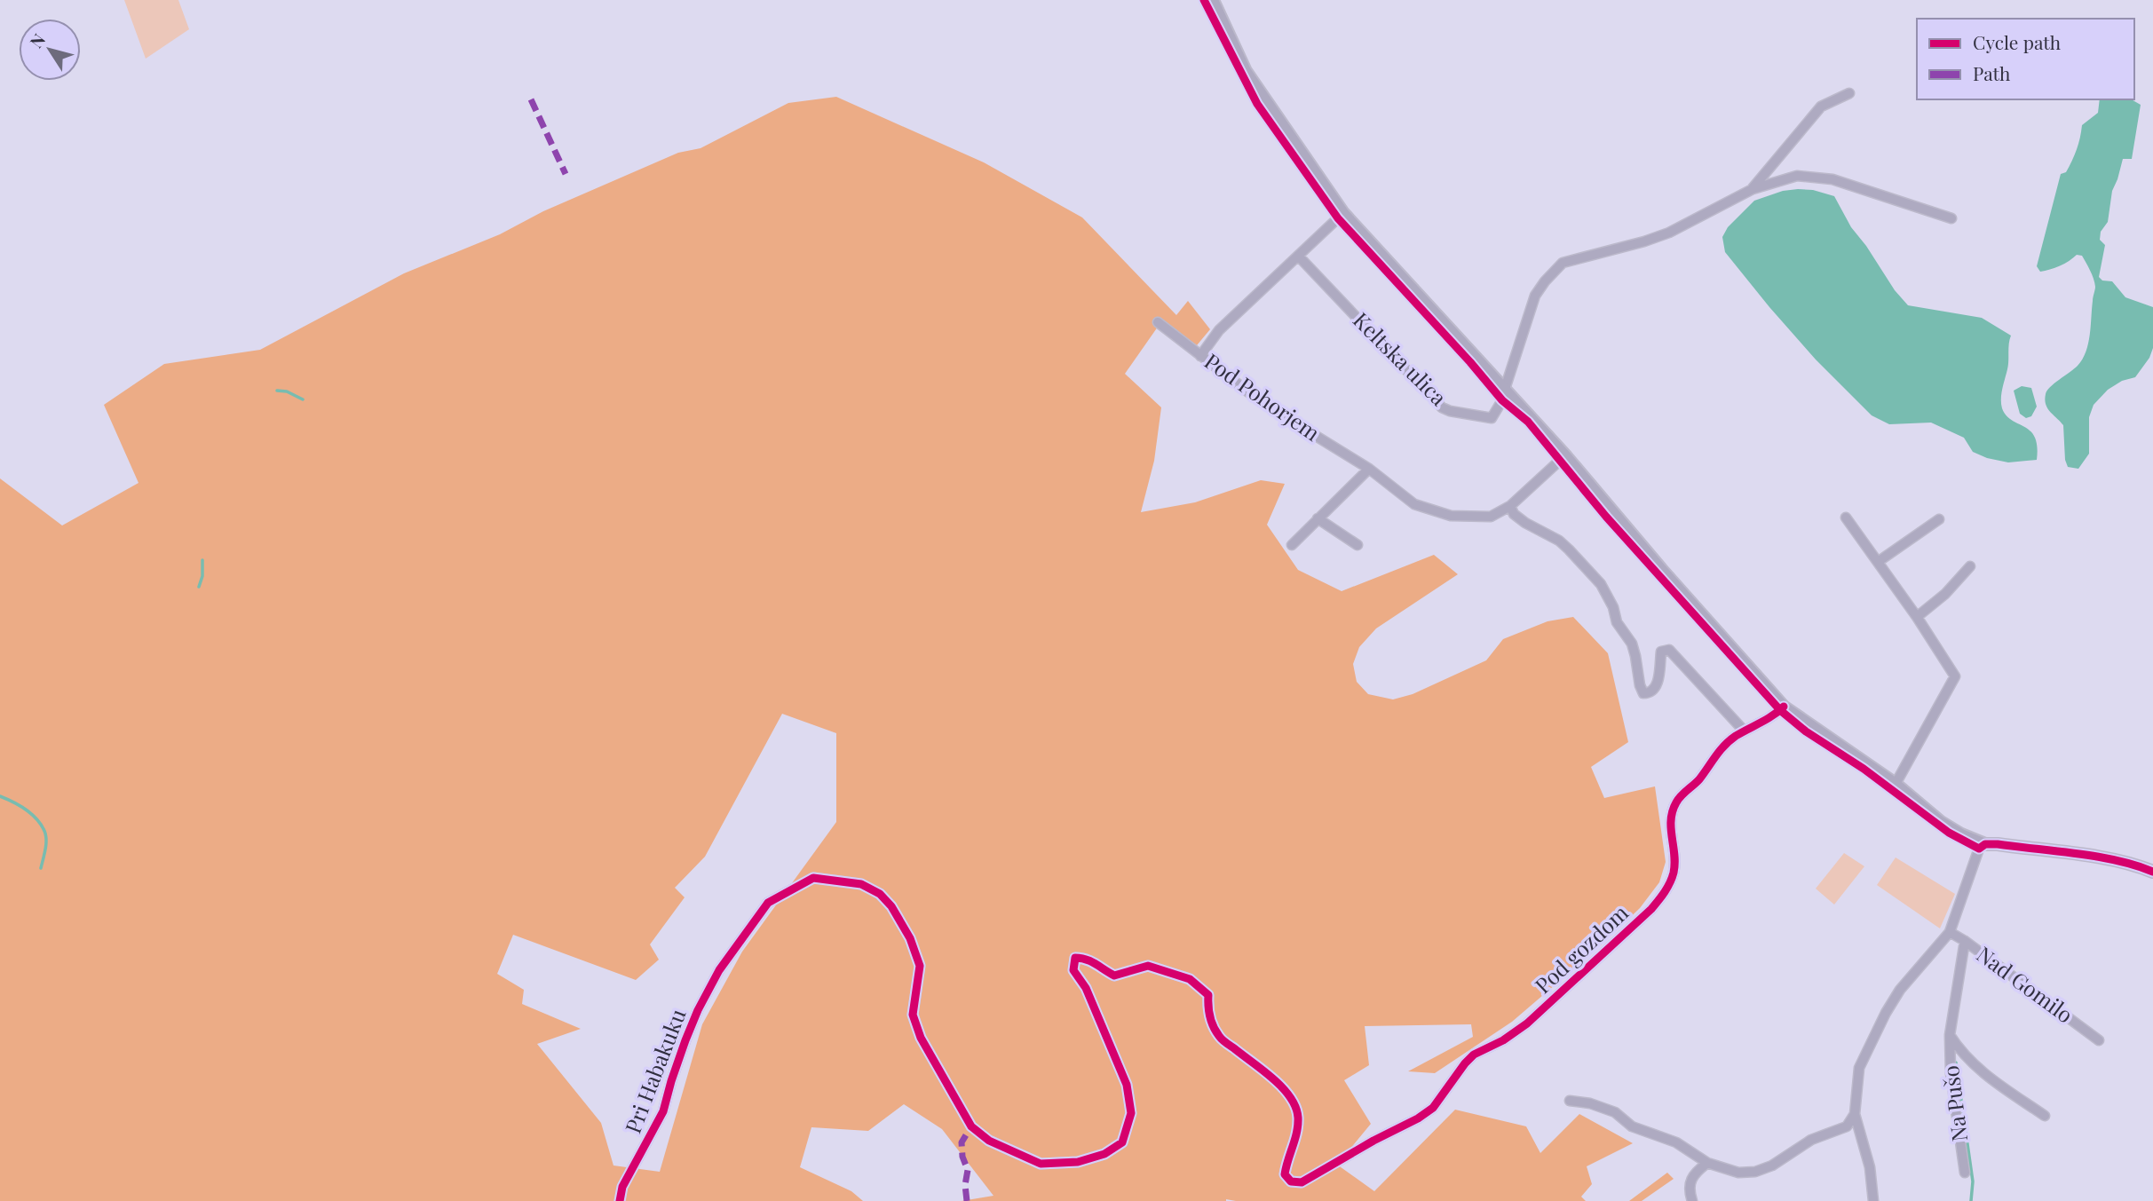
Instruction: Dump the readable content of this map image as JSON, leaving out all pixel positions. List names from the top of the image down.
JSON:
{
  "streets": {
    "street": [
      "Keltska ulica",
      "Pod Pohorjem",
      "Pod gozdom",
      "Nad Gomilo",
      "Pri Habakuku",
      "Na Pušo"
    ]
  },
  "crossings": [
    ["Pod gozdom", "Pri Habakuku"],
    ["Nad Gomilo", "Na Pušo"]
  ],
  "legend": ["Cycle path", "Path"],
  "north": "top left"
}
